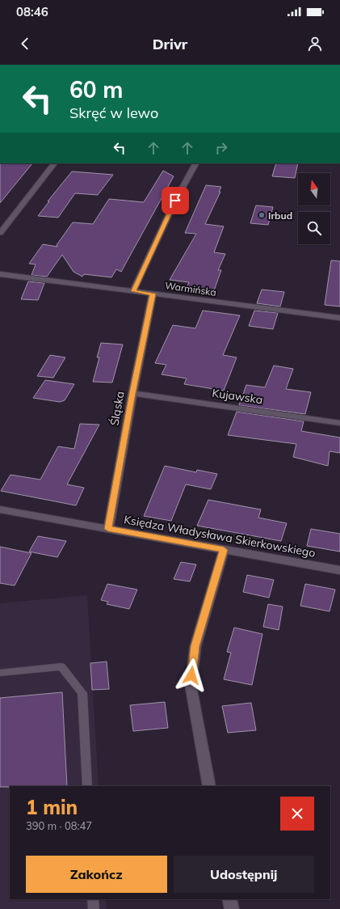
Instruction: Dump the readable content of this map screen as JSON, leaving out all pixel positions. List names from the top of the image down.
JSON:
{
  "streets": {
    "street": [
      "Warmińska",
      "Kujawska",
      "Śląska",
      "Księdza Władysława Skierkowskiego"
    ]
  },
  "crossings": [
    ["Warmińska", "Śląska"],
    ["Kujawska", "Śląska"],
    ["Śląska", "Księdza Władysława Skierkowskiego"]
  ],
  "places": ["Irbud"],
  "north": "top",
  "page": {
    "status": "08:46",
    "header": "Drivr",
    "turn": ["60 m", "Skręć w lewo"],
    "heading": ["1 min", "390 m · 08:47"],
    "buttons": ["Zakończ", "Udostępnij"]
  }
}
